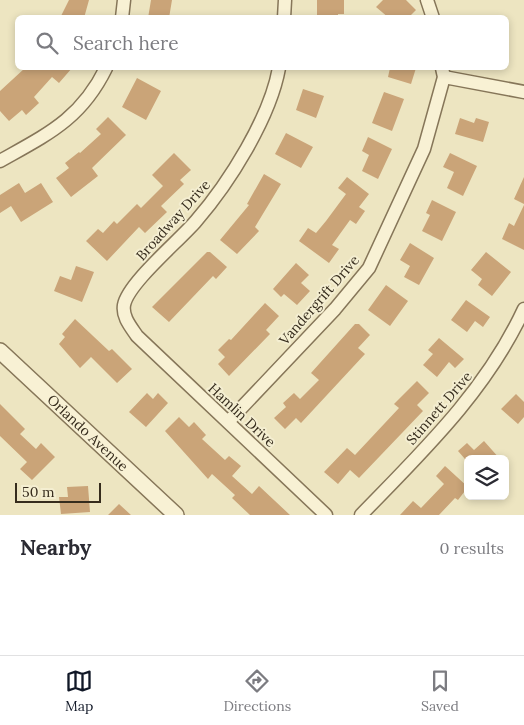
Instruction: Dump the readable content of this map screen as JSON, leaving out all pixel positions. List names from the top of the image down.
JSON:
{
  "streets": {
    "street": [
      "Broadway Drive",
      "Vandergrift Drive",
      "Stinnett Drive",
      "Hamlin Drive",
      "Orlando Avenue"
    ]
  },
  "crossings": [
    ["Broadway Drive", "Hamlin Drive"],
    ["Vandergrift Drive", "Hamlin Drive"]
  ],
  "scale_bar": "50 m",
  "page": {
    "search": "Search here",
    "scale": "50 m",
    "heading": ["Nearby", "0 results"],
    "nav": ["Map", "Directions", "Saved"]
  }
}
